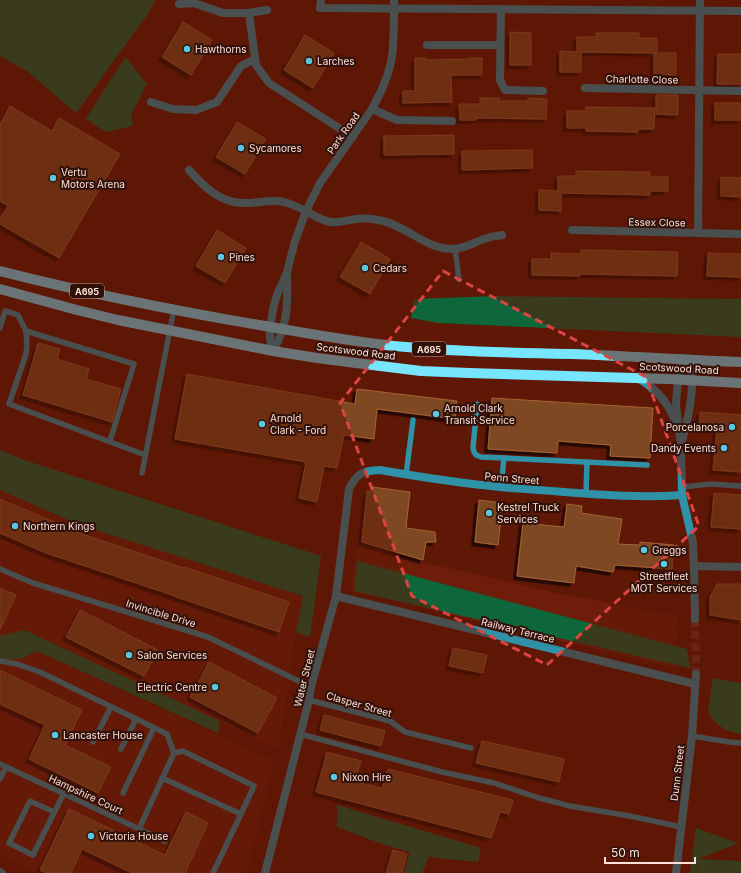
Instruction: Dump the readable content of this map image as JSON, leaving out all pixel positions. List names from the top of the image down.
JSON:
{
  "streets": {
    "main road": ["A695", "Scotswood Road"],
    "street": [
      "Charlotte Close",
      "Park Road",
      "Essex Close",
      "Penn Street",
      "Railway Terrace",
      "Water Street",
      "Dunn Street"
    ],
    "lane": ["Invincible Drive", "Clasper Street", "Hampshire Court"]
  },
  "crossings": [
    ["Park Road", "Scotswood Road"],
    ["Penn Street", "Water Street"],
    ["Invincible Drive", "Water Street"],
    ["Railway Terrace", "Water Street"],
    ["Railway Terrace", "Dunn Street"],
    ["Water Street", "Clasper Street"]
  ],
  "places": [
    "Hawthorns",
    "Larches",
    "Sycamores",
    "Vertu Motors Arena",
    "Pines",
    "Cedars",
    "Arnold Clark Transit Service",
    "Arnold Clark - Ford",
    "Porcelanosa",
    "Dandy Events",
    "Kestrel Truck Services",
    "Northern Kings",
    "Greggs",
    "Streetfleet MOT Services",
    "Salon Services",
    "Electric Centre",
    "Lancaster House",
    "Nixon Hire",
    "Victoria House"
  ],
  "scale_bar": "50 m"
}
